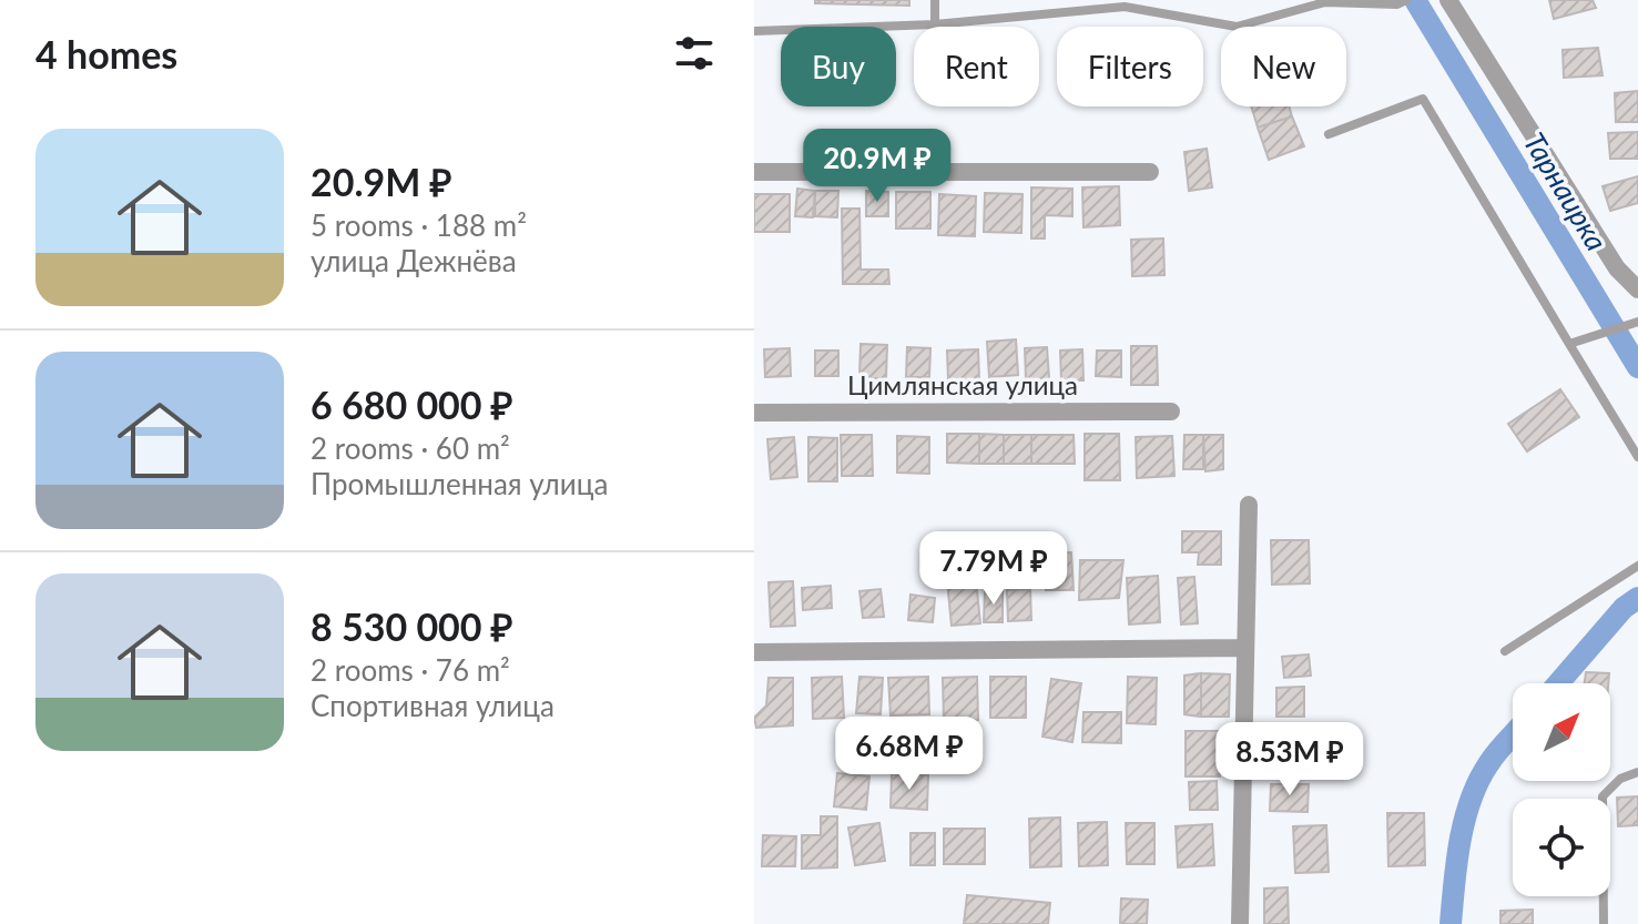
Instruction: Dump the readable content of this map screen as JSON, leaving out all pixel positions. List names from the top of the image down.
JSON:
{
  "streets": {
    "street": ["Цимлянская улица"]
  },
  "water": ["Тарнаирка"],
  "north": "top right",
  "page": {
    "heading": "4 homes",
    "chip": [
      "Buy",
      "Rent",
      "Filters",
      "New"
    ],
    "list": [
      {
        "name": "20.9M ₽",
        "note": "5 rooms · 188 m² · улица Дежнёва"
      },
      {
        "name": "6 680 000 ₽",
        "note": "2 rooms · 60 m² · Промышленная улица"
      },
      {
        "name": "8 530 000 ₽",
        "note": "2 rooms · 76 m² · Спортивная улица"
      }
    ],
    "price": [
      "20.9M ₽",
      "7.79M ₽",
      "6.68M ₽",
      "8.53M ₽"
    ]
  }
}
